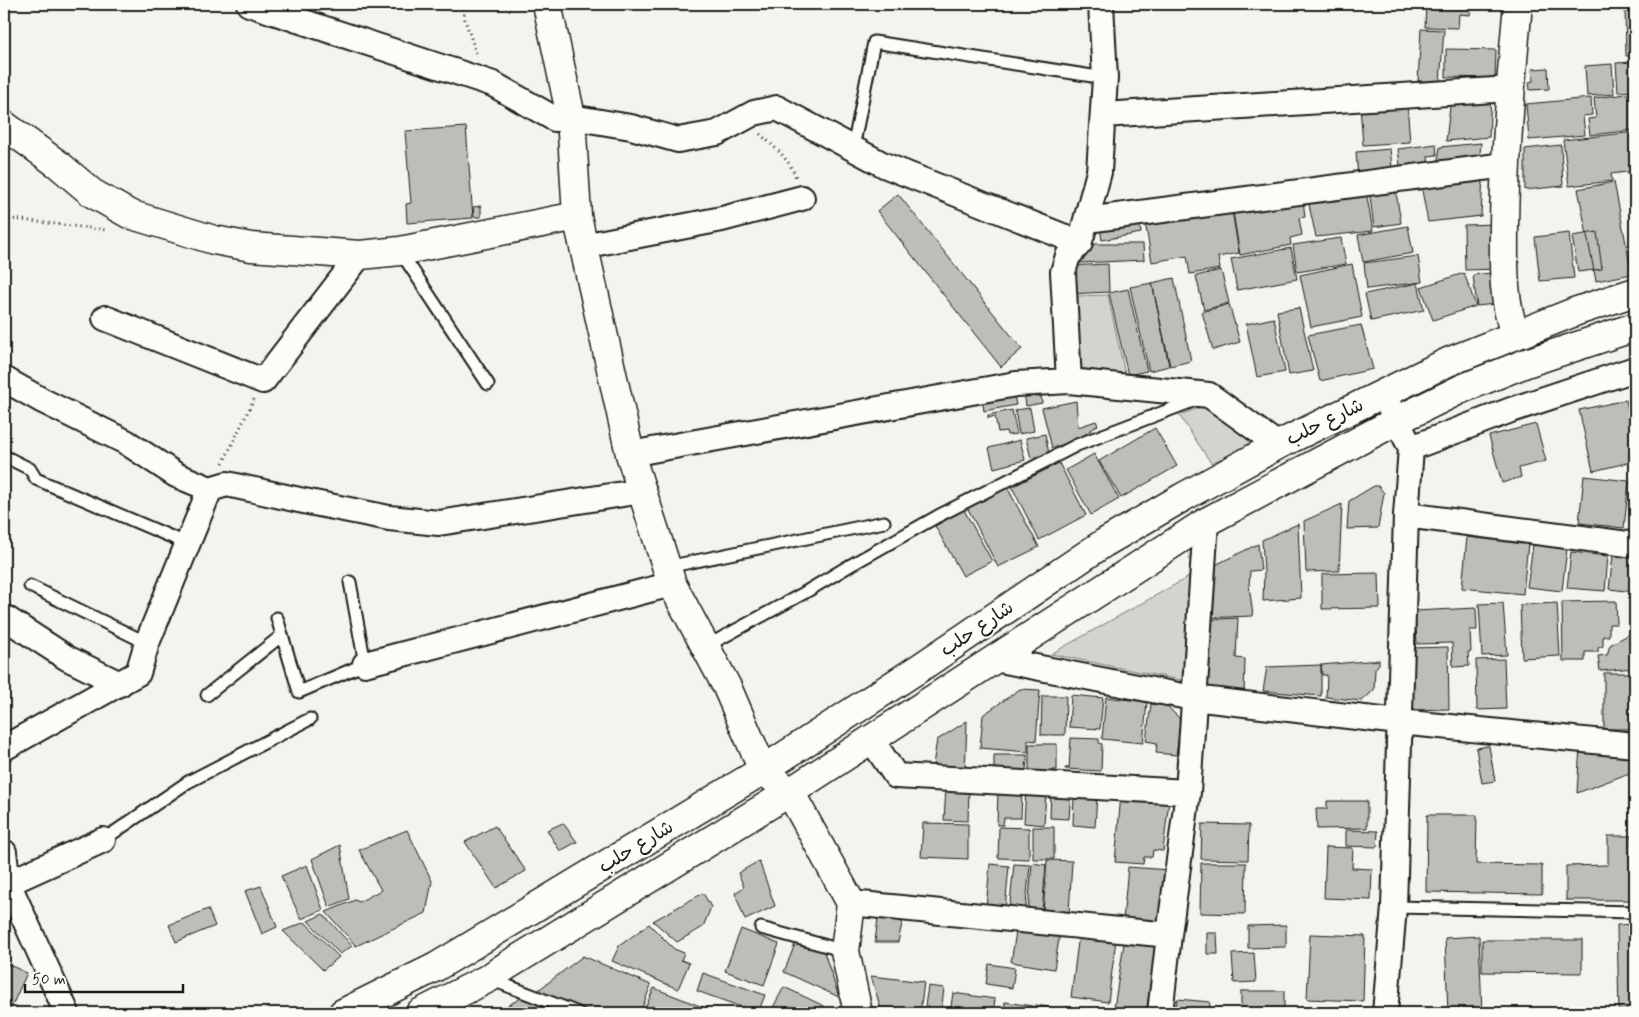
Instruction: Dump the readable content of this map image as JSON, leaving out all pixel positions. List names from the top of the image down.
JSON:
{
  "streets": {
    "main road": ["شارع حلب"]
  },
  "scale_bar": "50 m"
}
